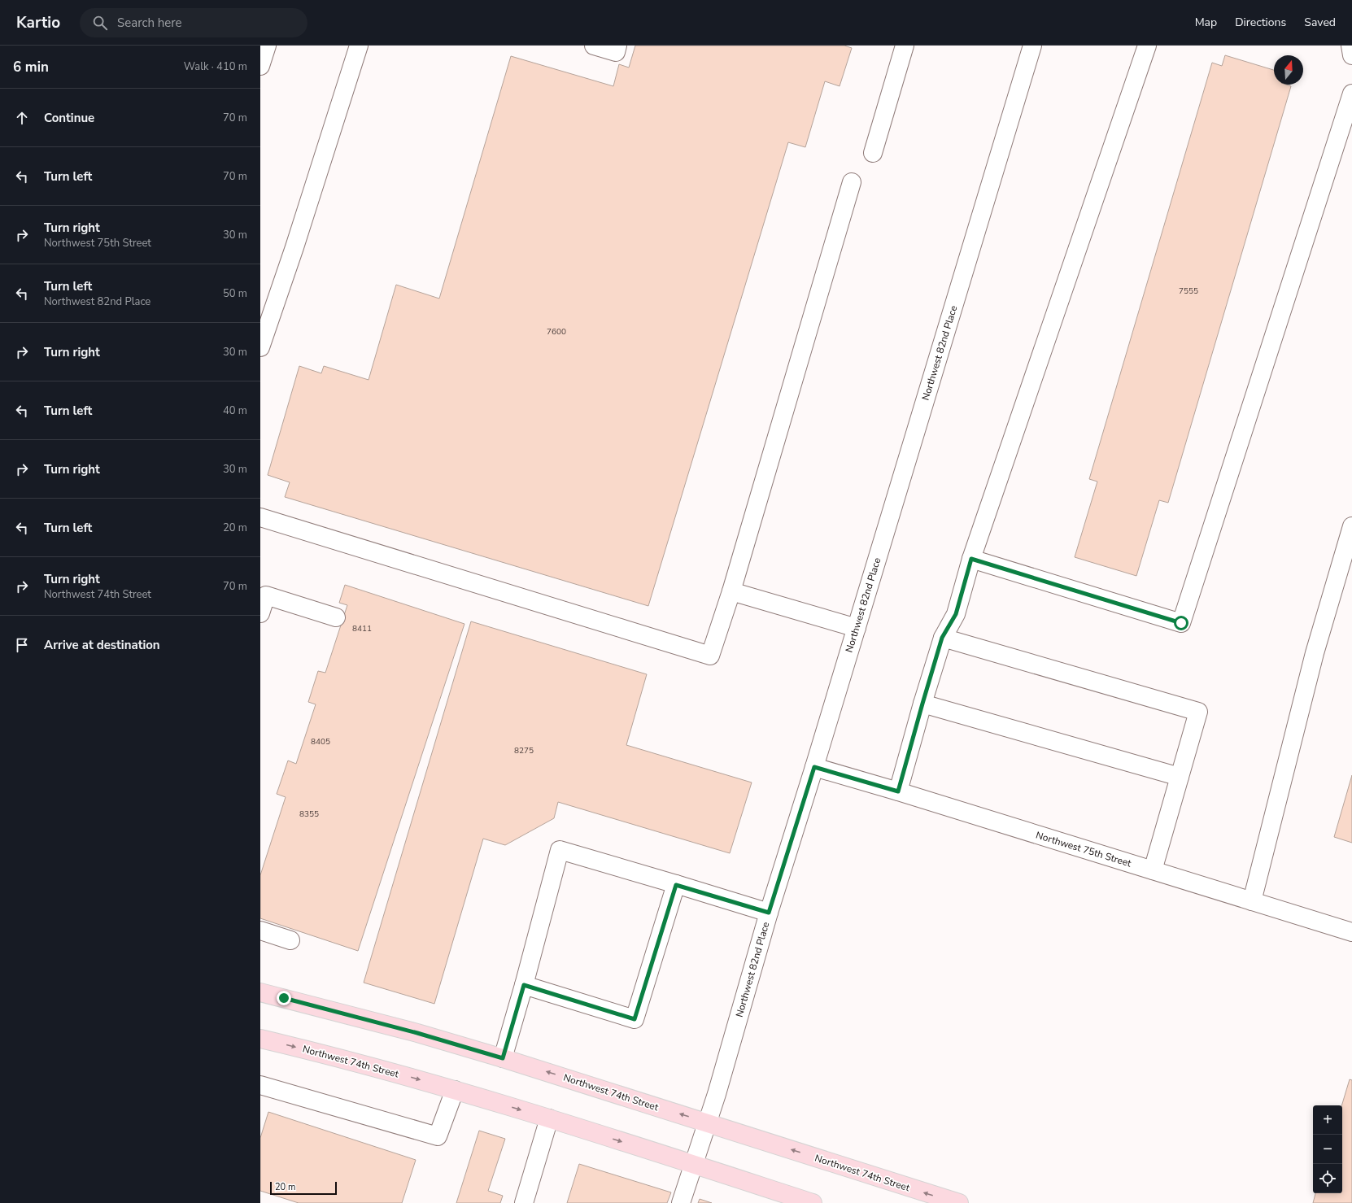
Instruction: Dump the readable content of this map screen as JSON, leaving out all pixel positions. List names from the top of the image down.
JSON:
{
  "streets": {
    "main road": ["Northwest 74th Street"],
    "street": ["Northwest 82nd Place", "Northwest 75th Street"]
  },
  "crossings": [
    ["Northwest 82nd Place", "Northwest 75th Street"],
    ["Northwest 82nd Place", "Northwest 74th Street"]
  ],
  "house_numbers": [
    "7555",
    "7600",
    "8411",
    "8405",
    "8275",
    "8355"
  ],
  "scale_bar": "20 m",
  "north": "top",
  "page": {
    "header": "Kartio",
    "search": "Search here",
    "nav": ["Map", "Directions", "Saved"],
    "heading": ["6 min", "Walk · 410 m"],
    "list": [
      ["Continue", "70 m"],
      ["Turn left", "70 m"],
      ["Turn right", "Northwest 75th Street", "30 m"],
      ["Turn left", "Northwest 82nd Place", "50 m"],
      ["Turn right", "30 m"],
      ["Turn left", "40 m"],
      ["Turn right", "30 m"],
      ["Turn left", "20 m"],
      ["Turn right", "Northwest 74th Street", "70 m"],
      "Arrive at destination"
    ],
    "map_buttons": ["+", "−"],
    "scale": "20 m"
  }
}
